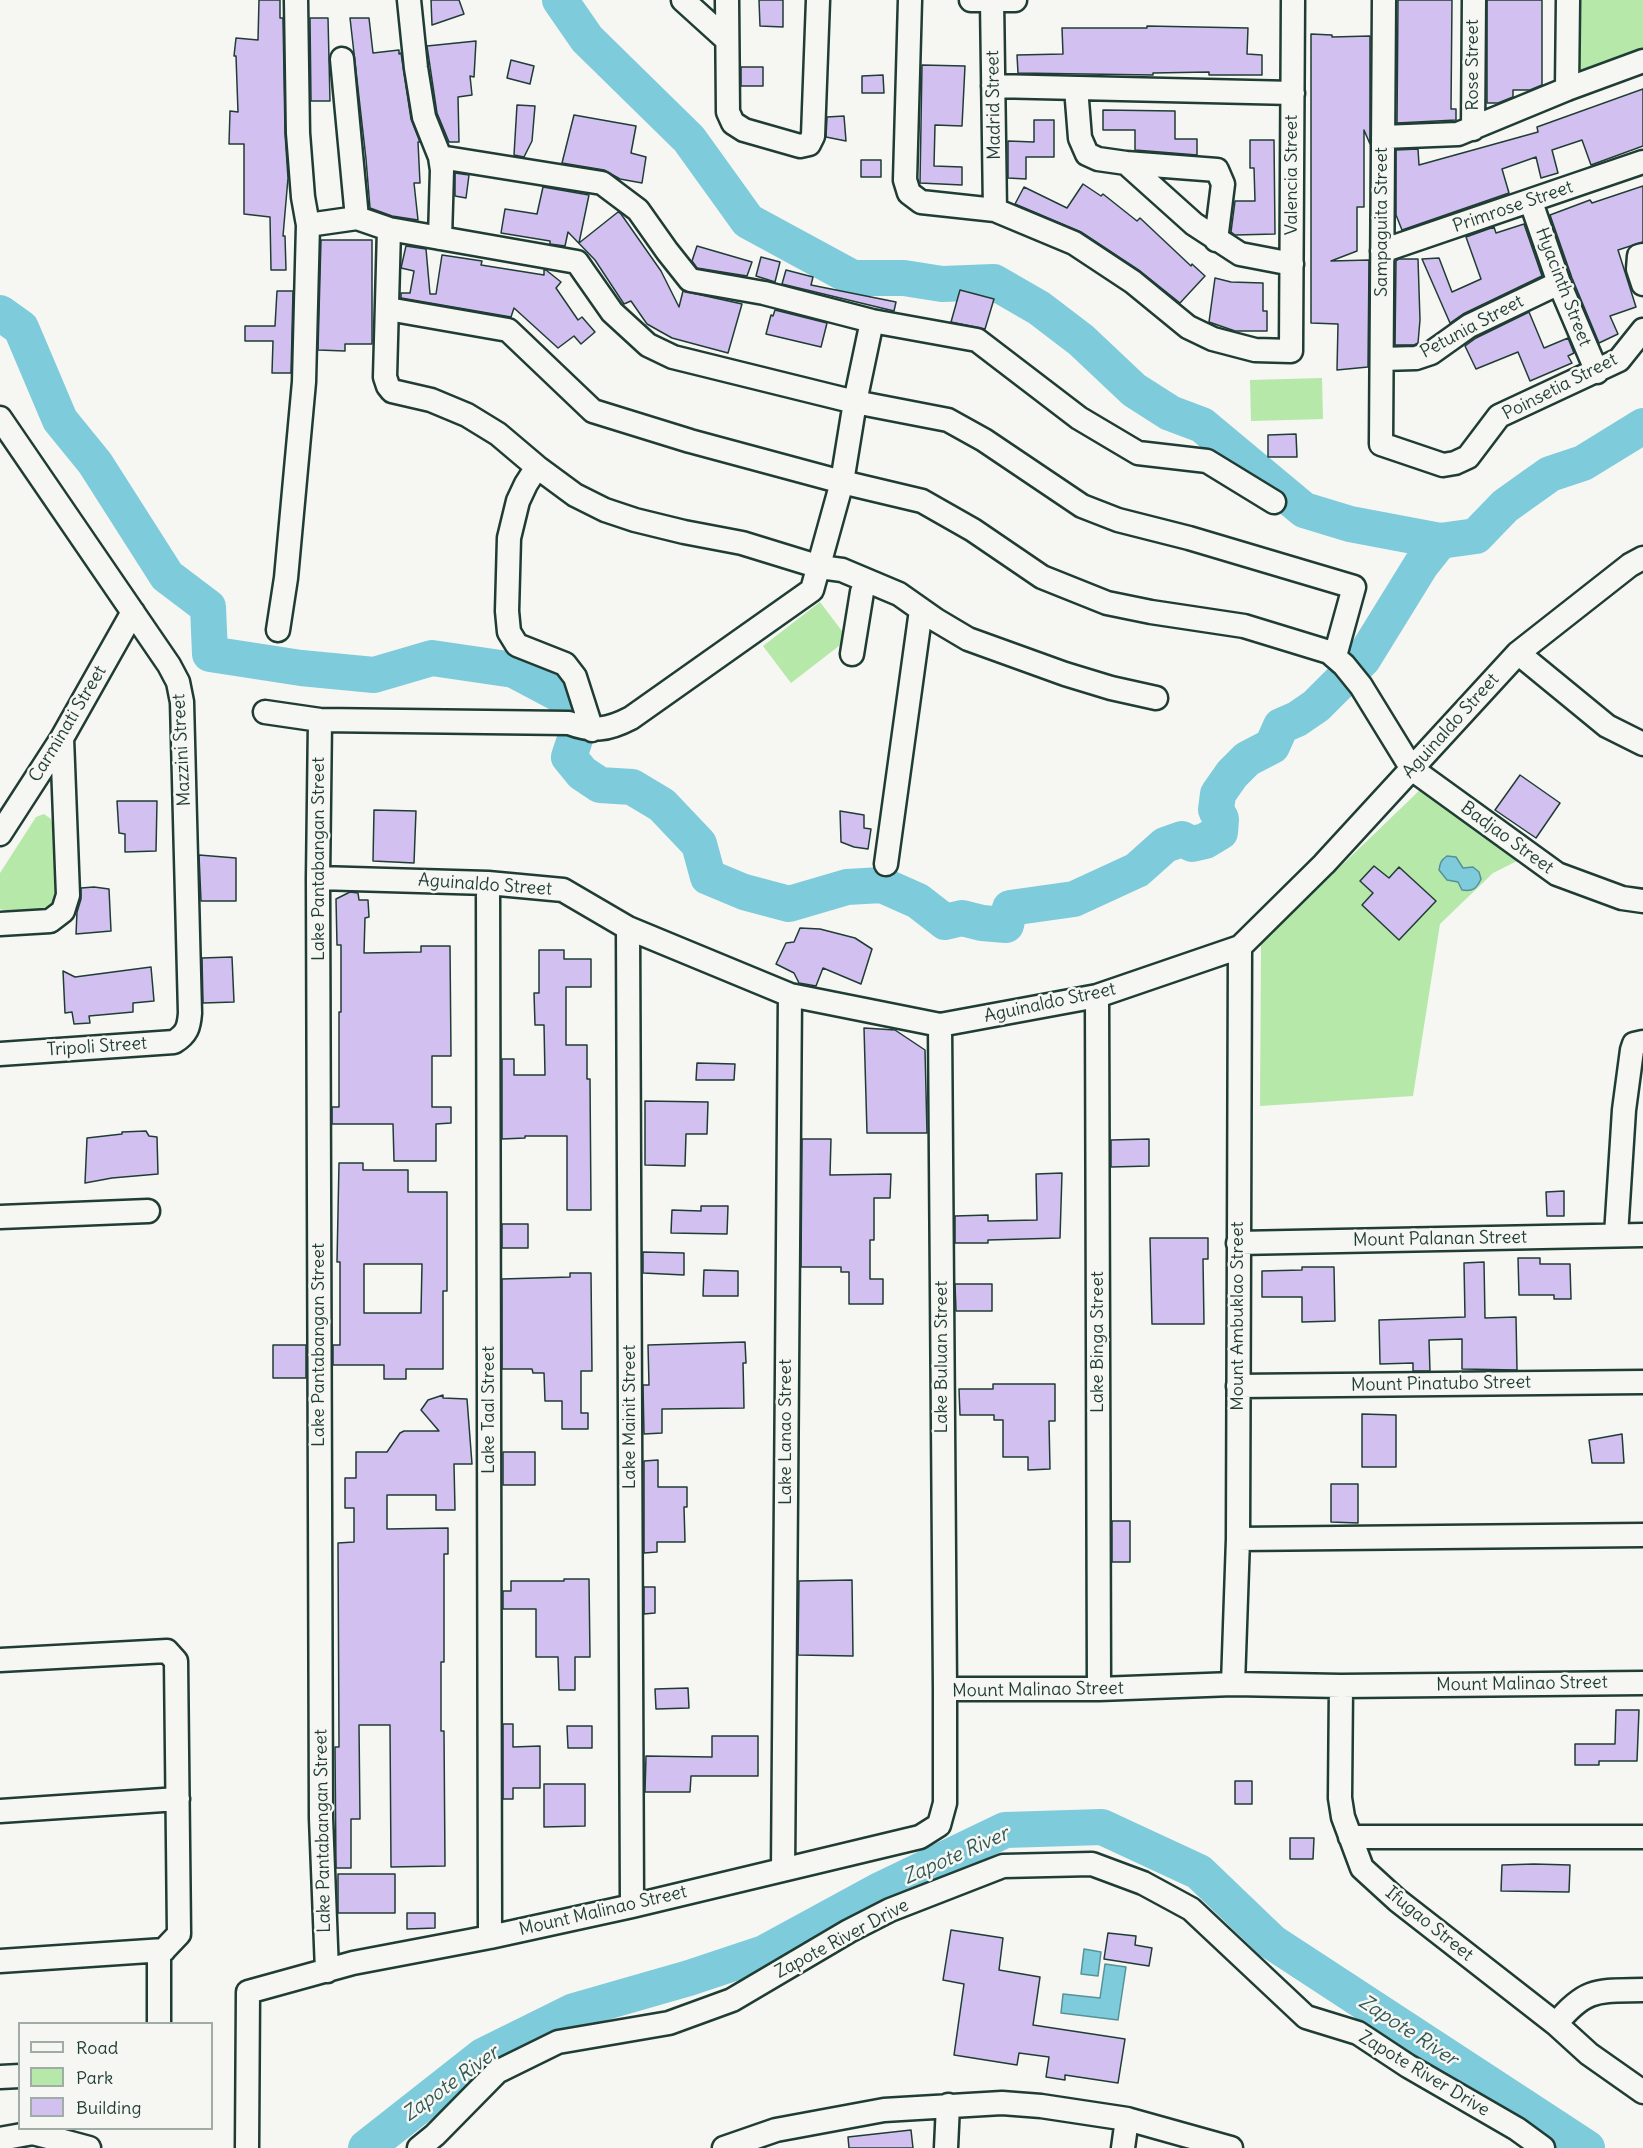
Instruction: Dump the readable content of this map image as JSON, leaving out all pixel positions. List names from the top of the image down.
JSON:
{
  "streets": {
    "street": [
      "Rose Street",
      "Madrid Street",
      "Valencia Street",
      "Primrose Street",
      "Sampaguita Street",
      "Hyacinth Street",
      "Petunia Street",
      "Poinsetia Street",
      "Carminati Street",
      "Aguinaldo Street",
      "Mazzini Street",
      "Badjao Street",
      "Lake Pantabangan Street",
      "Tripoli Street",
      "Mount Palanan Street",
      "Mount Ambuklao Street",
      "Lake Binga Street",
      "Lake Buluan Street",
      "Mount Pinatubo Street",
      "Lake Taal Street",
      "Lake Mainit Street",
      "Lake Lanao Street",
      "Mount Malinao Street",
      "Ifugao Street",
      "Zapote River Drive"
    ]
  },
  "crossings": [
    ["Madrid Street", "Valencia Street"],
    ["Primrose Street", "Sampaguita Street"],
    ["Primrose Street", "Hyacinth Street"],
    ["Sampaguita Street", "Petunia Street"],
    ["Sampaguita Street", "Poinsetia Street"],
    ["Hyacinth Street", "Petunia Street"],
    ["Hyacinth Street", "Poinsetia Street"],
    ["Carminati Street", "Mazzini Street"],
    ["Aguinaldo Street", "Badjao Street"],
    ["Aguinaldo Street", "Lake Pantabangan Street"],
    ["Aguinaldo Street", "Mount Ambuklao Street"],
    ["Aguinaldo Street", "Lake Binga Street"],
    ["Aguinaldo Street", "Lake Buluan Street"],
    ["Aguinaldo Street", "Lake Taal Street"],
    ["Aguinaldo Street", "Lake Mainit Street"],
    ["Aguinaldo Street", "Lake Lanao Street"],
    ["Mazzini Street", "Tripoli Street"],
    ["Lake Pantabangan Street", "Mount Malinao Street"],
    ["Mount Palanan Street", "Mount Ambuklao Street"],
    ["Mount Ambuklao Street", "Mount Pinatubo Street"],
    ["Mount Ambuklao Street", "Mount Malinao Street"],
    ["Lake Binga Street", "Mount Malinao Street"],
    ["Lake Buluan Street", "Mount Malinao Street"],
    ["Lake Taal Street", "Mount Malinao Street"],
    ["Lake Mainit Street", "Mount Malinao Street"],
    ["Lake Lanao Street", "Mount Malinao Street"],
    ["Mount Malinao Street", "Ifugao Street"]
  ],
  "water": ["Zapote River"],
  "legend": ["Road", "Park", "Building"]
}
